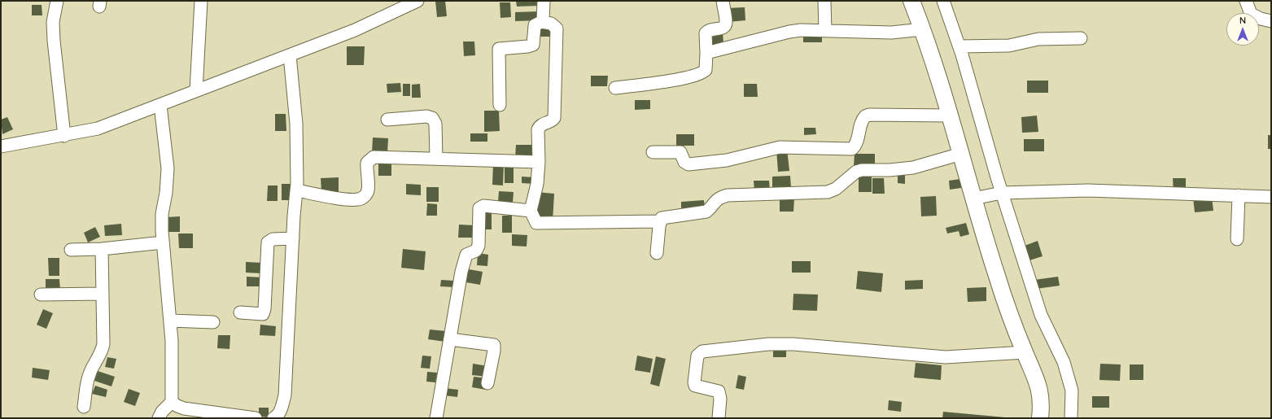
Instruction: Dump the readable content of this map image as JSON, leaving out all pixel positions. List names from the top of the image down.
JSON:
{
  "north": "top"
}
